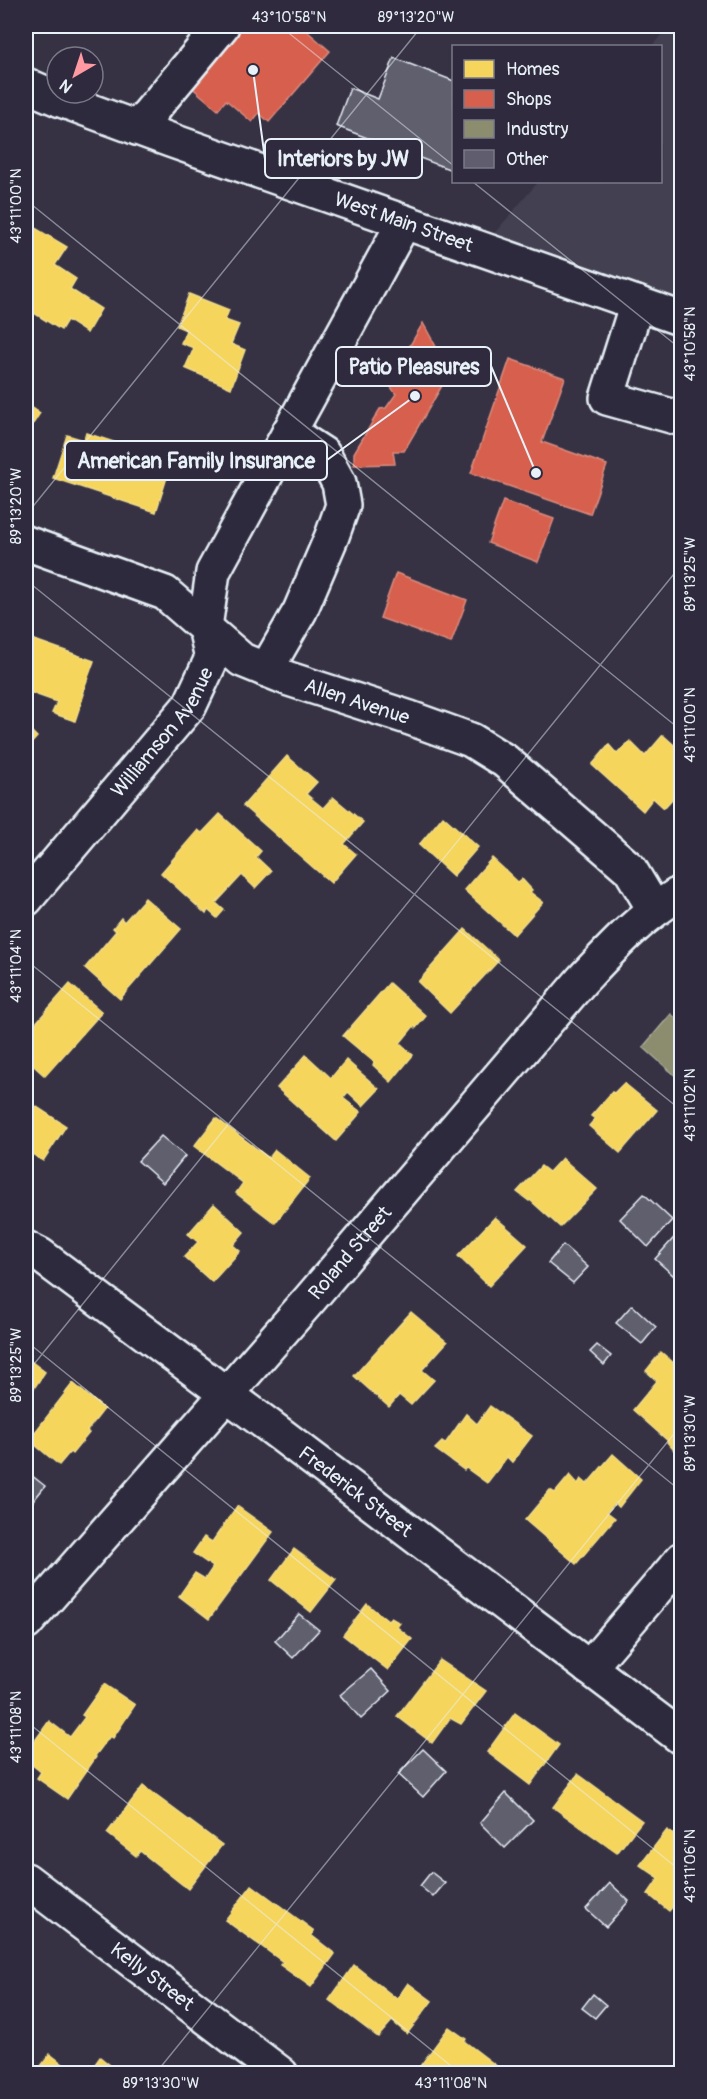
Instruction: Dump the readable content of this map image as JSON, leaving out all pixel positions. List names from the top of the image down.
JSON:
{
  "streets": {
    "street": [
      "West Main Street",
      "Allen Avenue",
      "Williamson Avenue",
      "Roland Street",
      "Frederick Street",
      "Kelly Street"
    ]
  },
  "crossings": [
    ["West Main Street", "Williamson Avenue"],
    ["Allen Avenue", "Williamson Avenue"],
    ["Allen Avenue", "Roland Street"],
    ["Roland Street", "Frederick Street"]
  ],
  "places": ["Interiors by JW", "American Family Insurance", "Patio Pleasures"],
  "legend": [
    "Homes",
    "Shops",
    "Industry",
    "Other"
  ],
  "north": "bottom left",
  "coordinates": [
    "43°10'58\"N",
    "89°13'20\"W",
    "43°11'00\"N",
    "89°13'25\"W",
    "43°11'04\"N",
    "43°11'02\"N",
    "89°13'30\"W",
    "43°11'08\"N",
    "43°11'06\"N"
  ]
}
